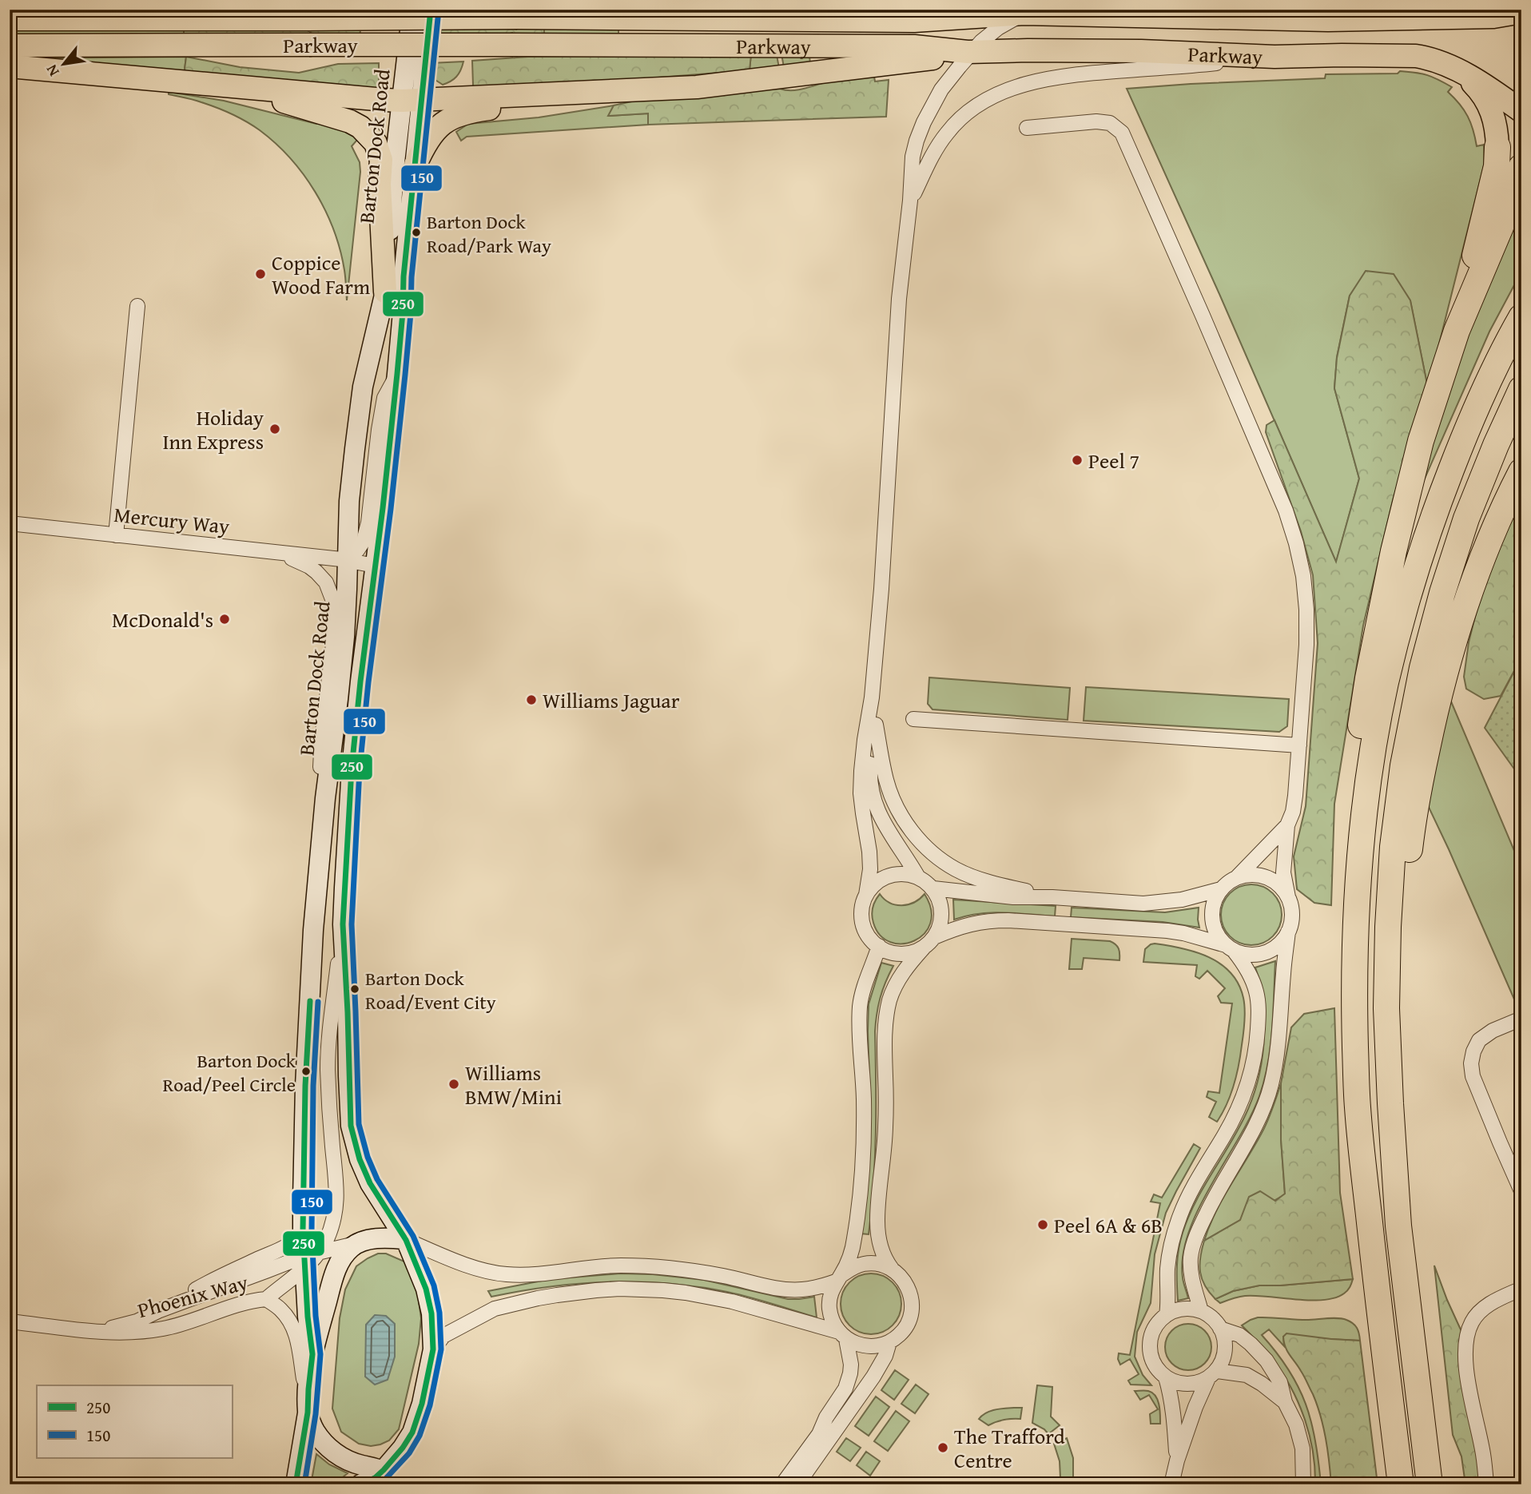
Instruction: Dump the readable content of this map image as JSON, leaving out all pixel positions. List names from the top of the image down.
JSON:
{
  "streets": {
    "highway": ["Parkway"],
    "main road": ["Barton Dock Road"],
    "street": ["Mercury Way", "Phoenix Way"]
  },
  "crossings": [
    ["Barton Dock Road", "Mercury Way"]
  ],
  "places": [
    "Barton Dock Road/Park Way",
    "Coppice Wood Farm",
    "Holiday Inn Express",
    "Peel 7",
    "McDonald's",
    "Williams Jaguar",
    "Barton Dock Road/Event City",
    "Barton Dock Road/Peel Circle",
    "Williams BMW/Mini",
    "Peel 6A & 6B",
    "The Trafford Centre"
  ],
  "lines": ["transit line 250", "transit line 150"],
  "legend": ["250", "150"],
  "north": "bottom left"
}
